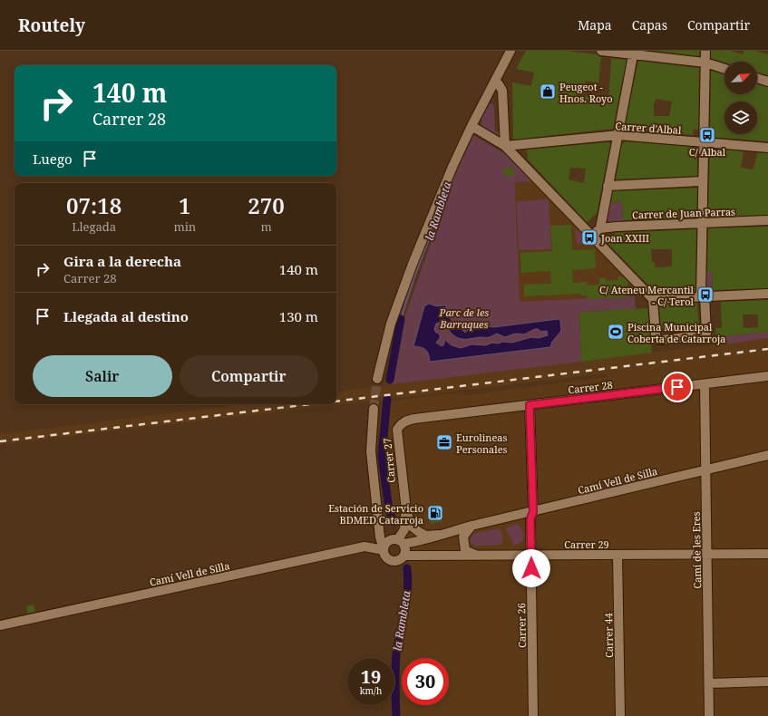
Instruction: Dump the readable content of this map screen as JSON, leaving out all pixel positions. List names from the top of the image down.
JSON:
{
  "streets": {
    "street": [
      "Carrer d'Albal",
      "Carrer de Juan Parras",
      "Carrer 28",
      "Carrer 27",
      "Camí Vell de Silla",
      "Carrer 29",
      "Camí de les Eres",
      "Carrer 26",
      "Carrer 44"
    ]
  },
  "crossings": [
    ["Carrer 28", "Carrer 27"],
    ["Carrer 28", "Camí de les Eres"],
    ["Carrer 28", "Carrer 26"],
    ["Carrer 27", "Camí Vell de Silla"],
    ["Carrer 27", "Carrer 29"],
    ["Camí Vell de Silla", "Carrer 29"],
    ["Camí Vell de Silla", "Camí de les Eres"],
    ["Camí Vell de Silla", "Carrer 26"],
    ["Carrer 29", "Camí de les Eres"],
    ["Carrer 29", "Carrer 26"],
    ["Carrer 29", "Carrer 44"]
  ],
  "water": ["la Rambleta"],
  "parks": ["Parc de les Barraques"],
  "places": {
    "shop": ["Peugeot - Hnos. Royo"],
    "bus stop": ["C/ Albal", "Joan XXIII", "C/ Ateneu Mercantil - C/ Terol"],
    "sports": ["Piscina Municipal Coberta de Catarroja"],
    "office": ["Eurolineas Personales"],
    "fuel station": ["Estación de Servicio BDMED Catarroja"]
  },
  "north": "top right",
  "page": {
    "header": "Routely",
    "nav": ["Mapa", "Capas", "Compartir"],
    "turn": ["140 m", "Carrer 28"],
    "then": "Luego",
    "eta": [
      "07:18",
      "Llegada",
      "1",
      "min",
      "270",
      "m"
    ],
    "list": [
      {
        "name": "Gira a la derecha",
        "note": "Carrer 28",
        "value": "140 m"
      },
      {
        "name": "Llegada al destino",
        "value": "130 m"
      }
    ],
    "buttons": ["Salir", "Compartir"],
    "speed": "19 km/h",
    "limit": "30"
  }
}
